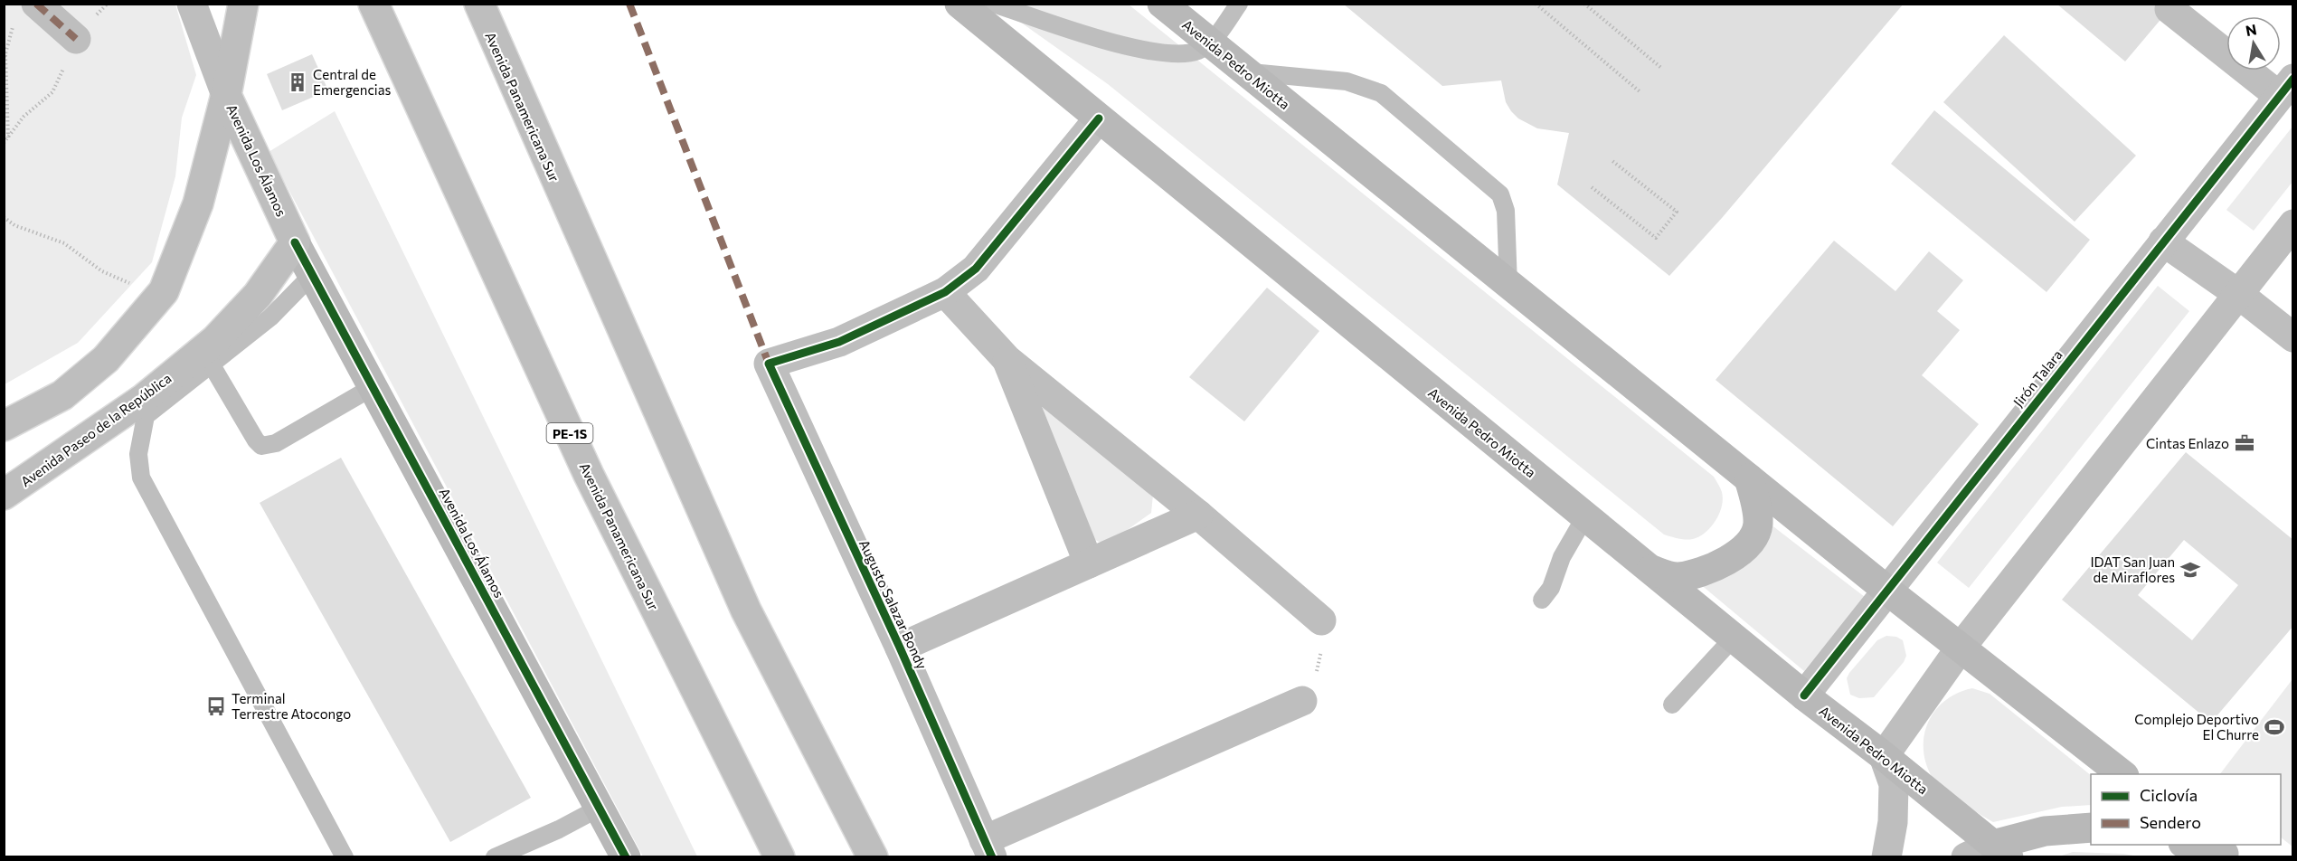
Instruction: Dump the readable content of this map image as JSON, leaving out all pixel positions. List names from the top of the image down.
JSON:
{
  "streets": {
    "main road": [
      "Avenida Pedro Miotta",
      "Avenida Panamericana Sur",
      "Avenida Los Álamos",
      "Jirón Talara",
      "Avenida Paseo de la República",
      "PE-1S",
      "Augusto Salazar Bondy"
    ]
  },
  "crossings": [
    ["Avenida Pedro Miotta", "Jirón Talara"],
    ["Avenida Los Álamos", "Avenida Paseo de la República"]
  ],
  "places": {
    "building": ["Central de Emergencias"],
    "office": ["Cintas Enlazo"],
    "school or university": ["IDAT San Juan de Miraflores"],
    "bus stop": ["Terminal Terrestre Atocongo"],
    "sports": ["Complejo Deportivo El Churre"]
  },
  "legend": ["Ciclovía", "Sendero"],
  "north": "top"
}
